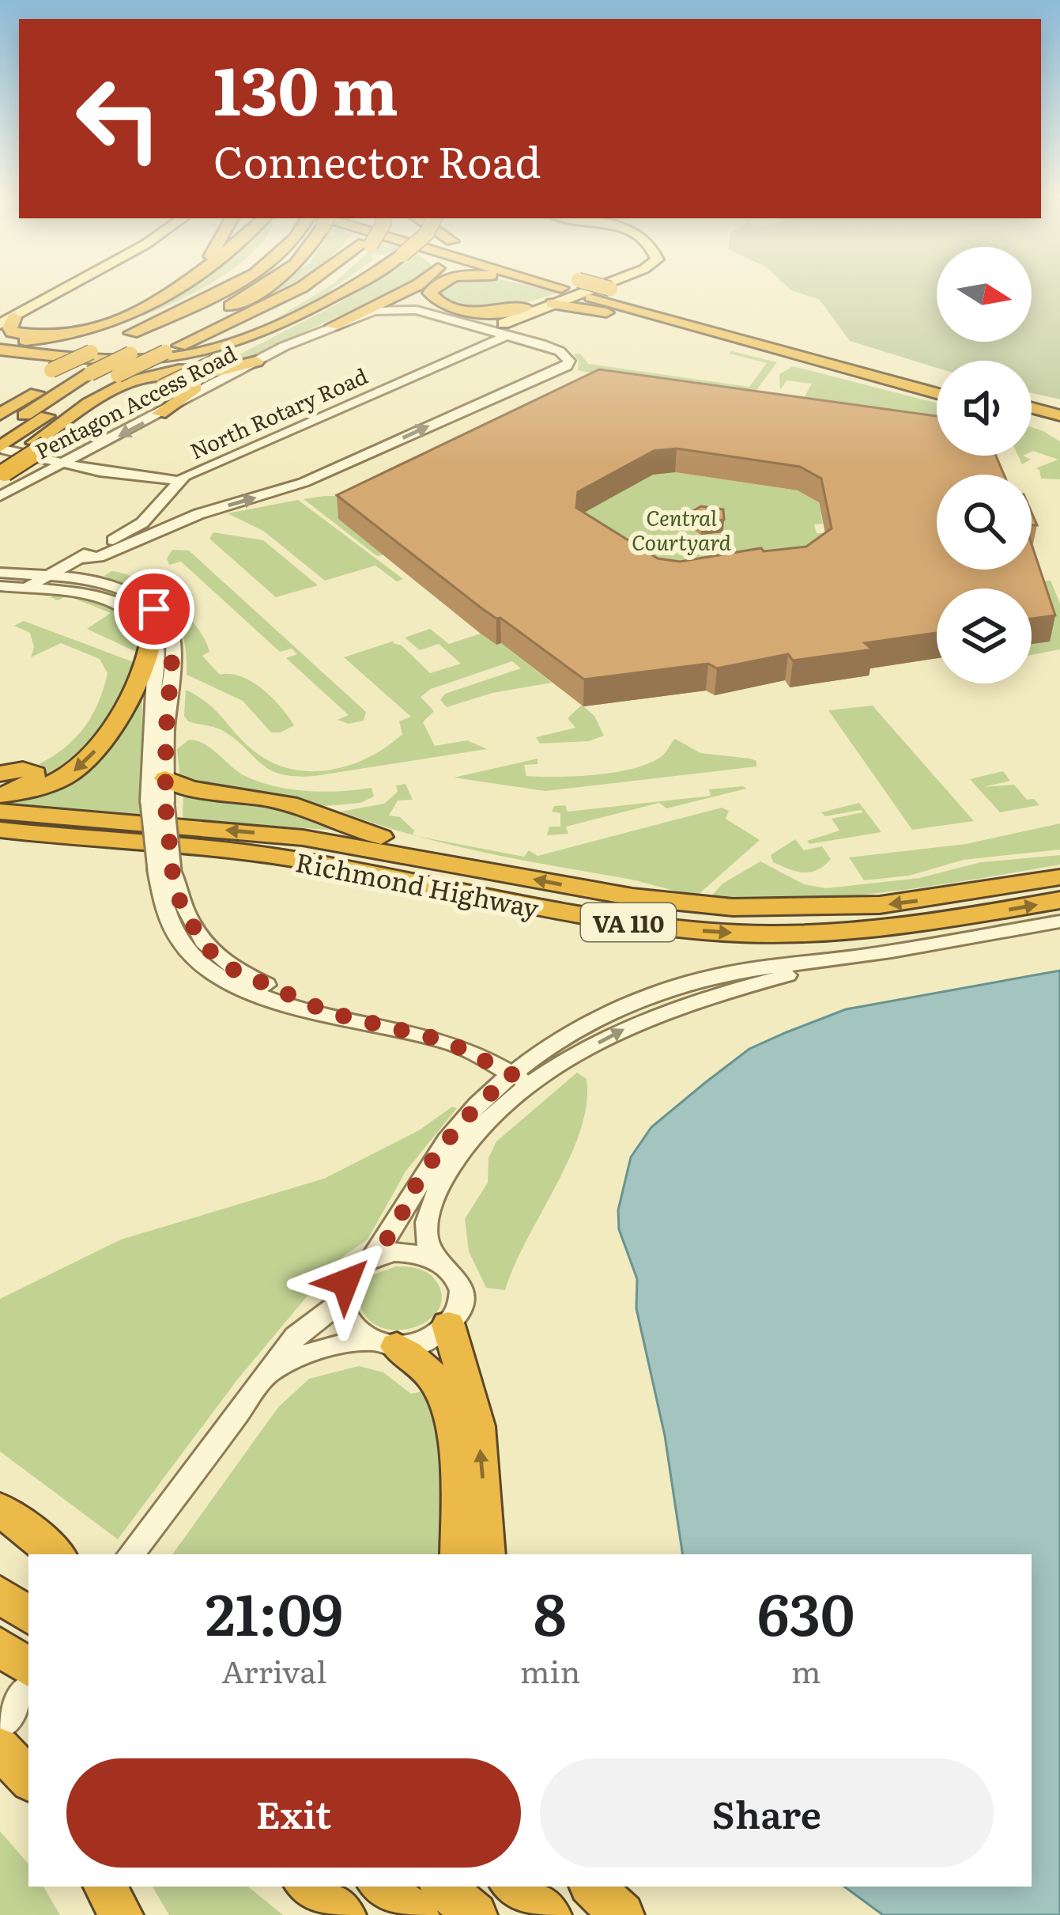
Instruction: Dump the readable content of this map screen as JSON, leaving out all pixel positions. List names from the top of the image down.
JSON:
{
  "streets": {
    "highway": ["Richmond Highway", "VA 110"],
    "street": ["Pentagon Access Road", "North Rotary Road"]
  },
  "crossings": [
    ["Pentagon Access Road", "North Rotary Road"]
  ],
  "parks": ["Central Courtyard"],
  "north": "right",
  "page": {
    "turn": ["130 m", "Connector Road"],
    "eta": [
      "21:09",
      "Arrival",
      "8",
      "min",
      "630",
      "m"
    ],
    "buttons": ["Exit", "Share"]
  }
}
